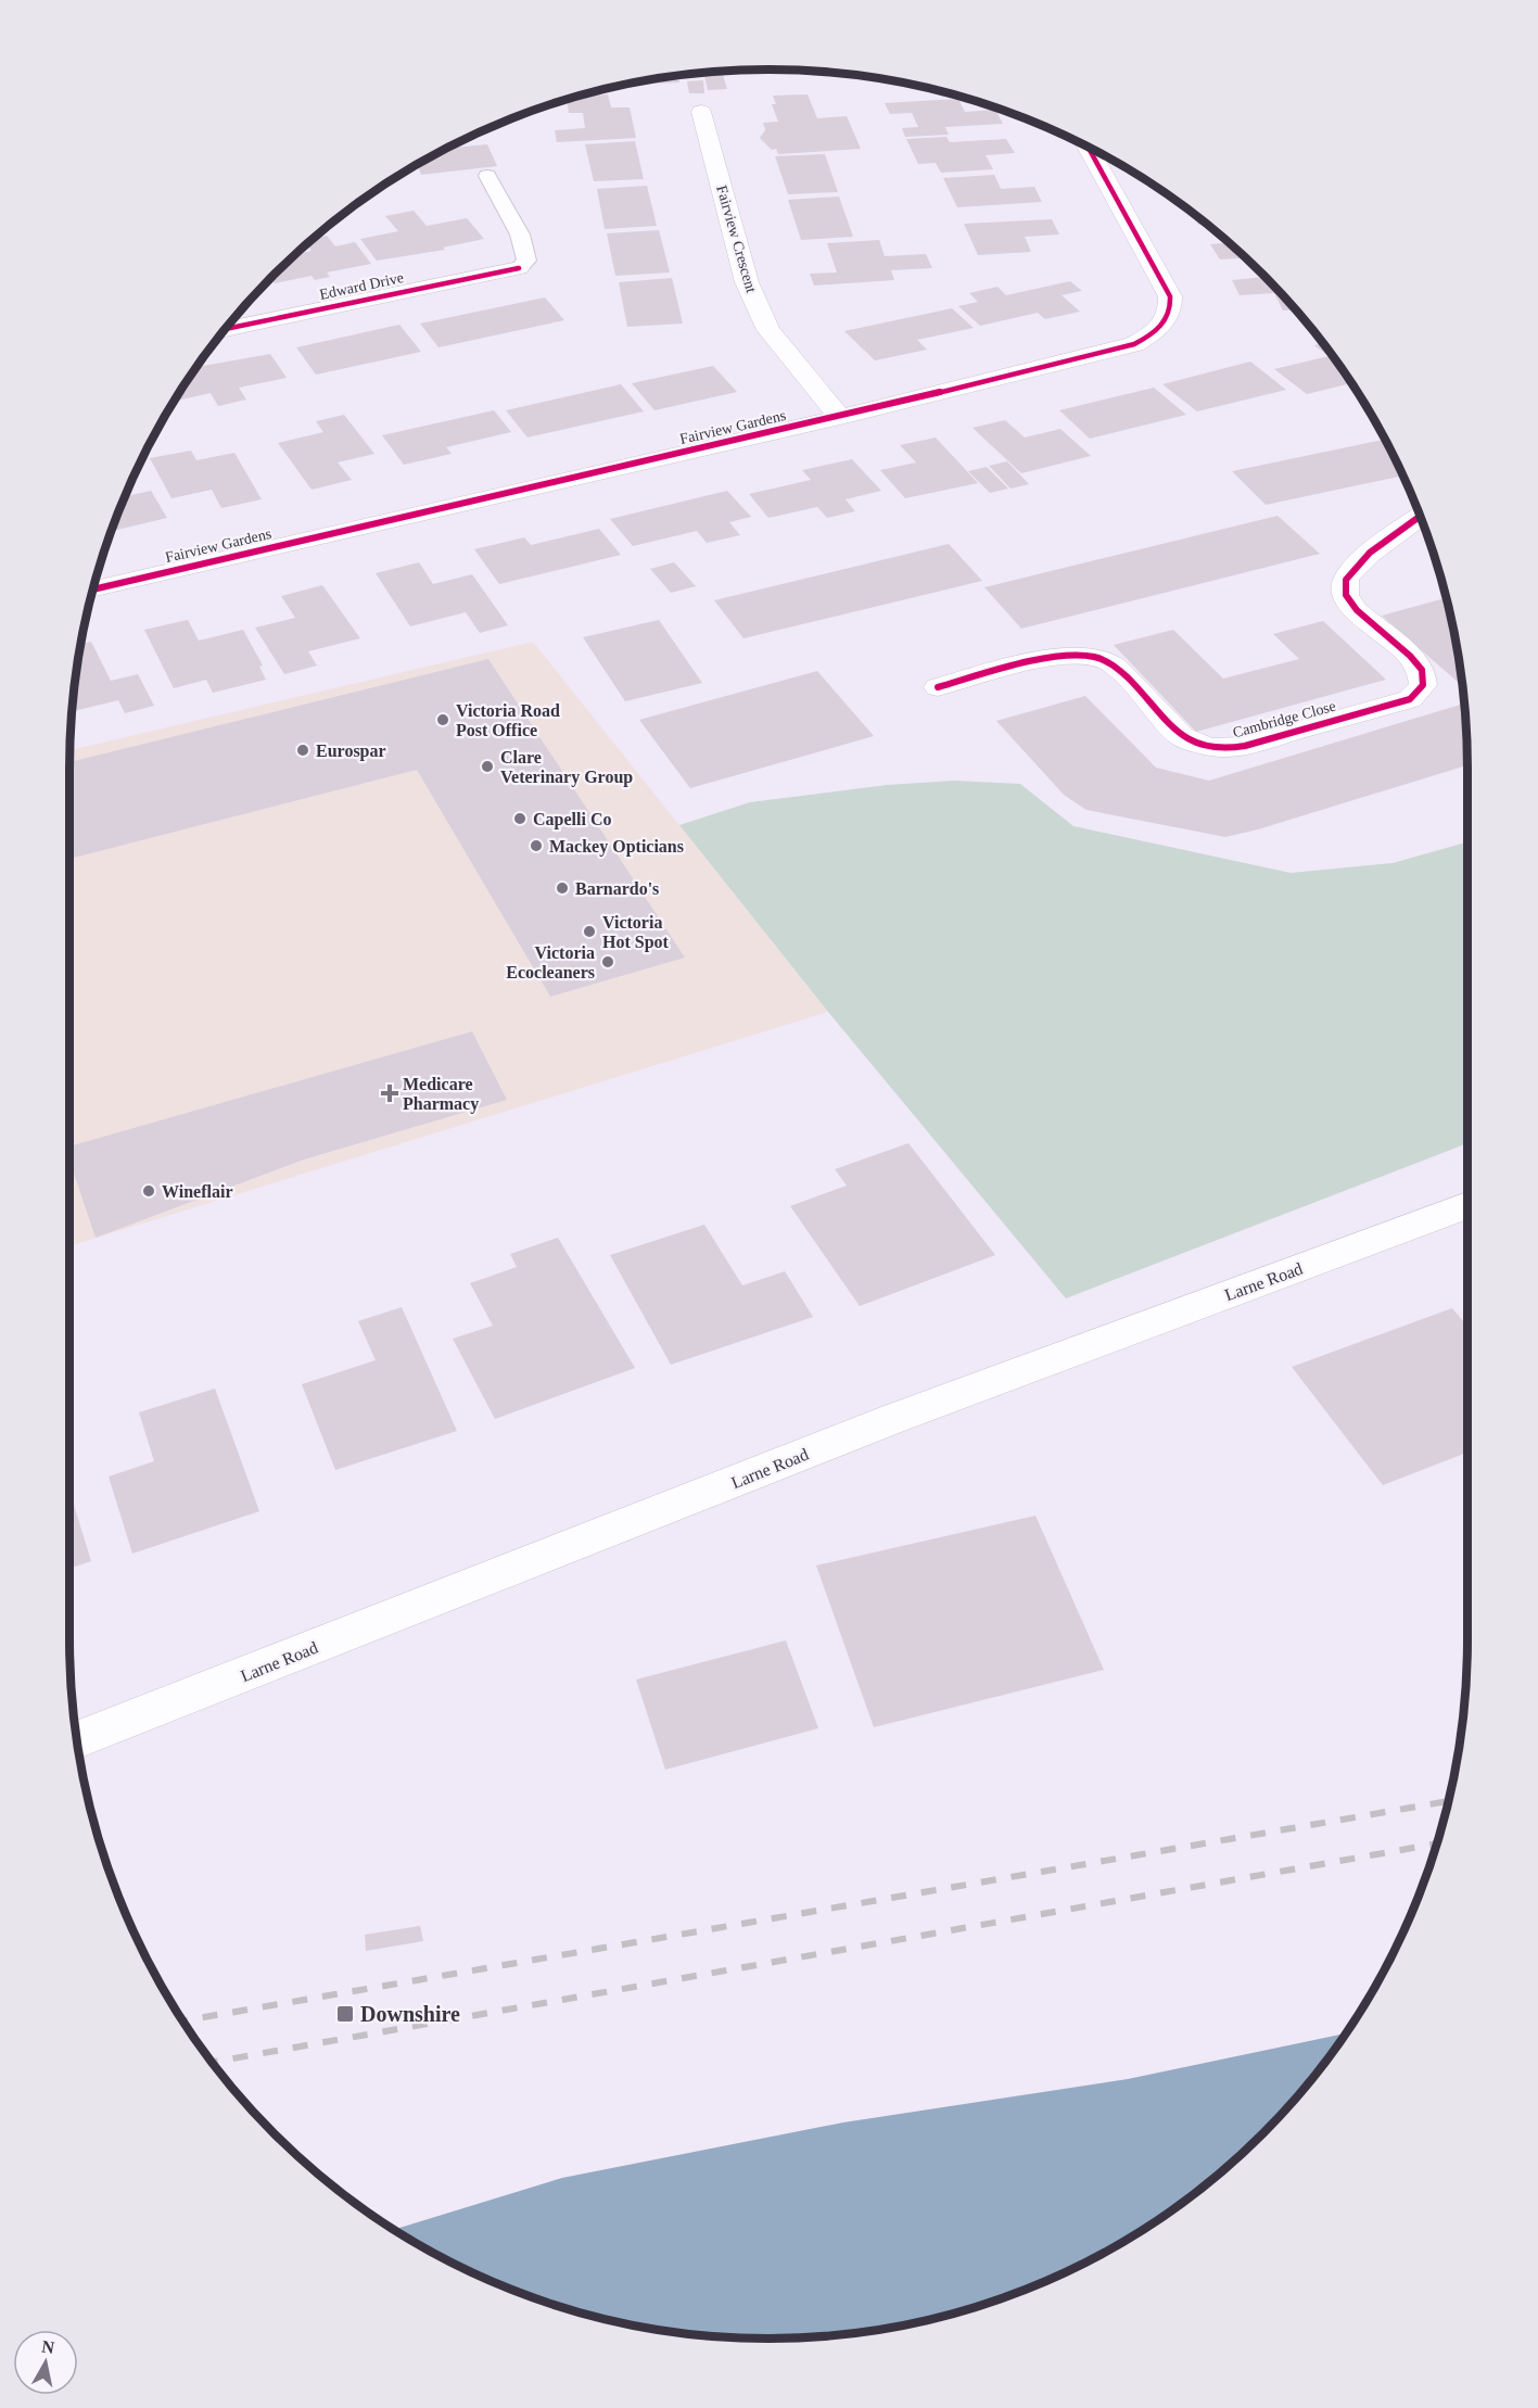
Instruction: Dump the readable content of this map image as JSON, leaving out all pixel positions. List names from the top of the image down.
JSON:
{
  "streets": {
    "street": [
      "Fairview Crescent",
      "Edward Drive",
      "Fairview Gardens",
      "Cambridge Close",
      "Larne Road"
    ]
  },
  "crossings": [
    ["Fairview Crescent", "Fairview Gardens"]
  ],
  "places": {
    "other": [
      "Victoria Road Post Office",
      "Eurospar",
      "Clare Veterinary Group",
      "Capelli Co",
      "Mackey Opticians",
      "Barnardo's",
      "Victoria Hot Spot",
      "Victoria Ecocleaners",
      "Wineflair"
    ],
    "health": ["Medicare Pharmacy"],
    "transit": ["Downshire"]
  },
  "north": "top"
}
